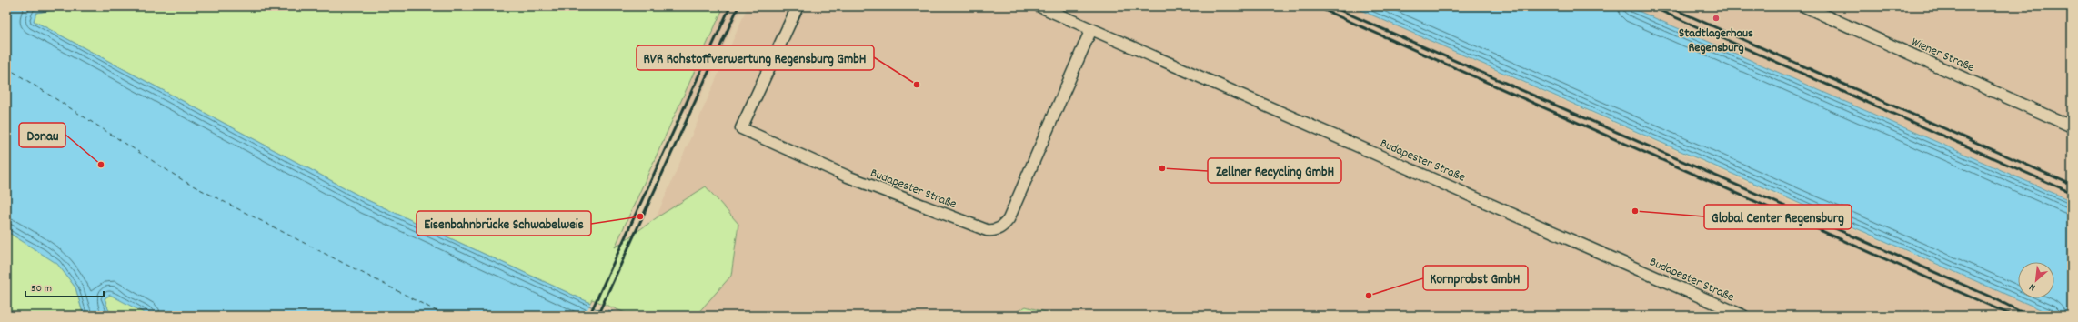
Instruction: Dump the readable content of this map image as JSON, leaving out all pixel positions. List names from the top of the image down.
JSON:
{
  "streets": {
    "street": ["Wiener Straße", "Budapester Straße"]
  },
  "places": [
    "Stadtlagerhaus Regensburg",
    "RVR Rohstoffverwertung Regensburg GmbH",
    "Donau",
    "Zellner Recycling GmbH",
    "Global Center Regensburg",
    "Eisenbahnbrücke Schwabelweis",
    "Kornprobst GmbH"
  ],
  "scale_bar": "50 m",
  "north": "bottom left"
}
